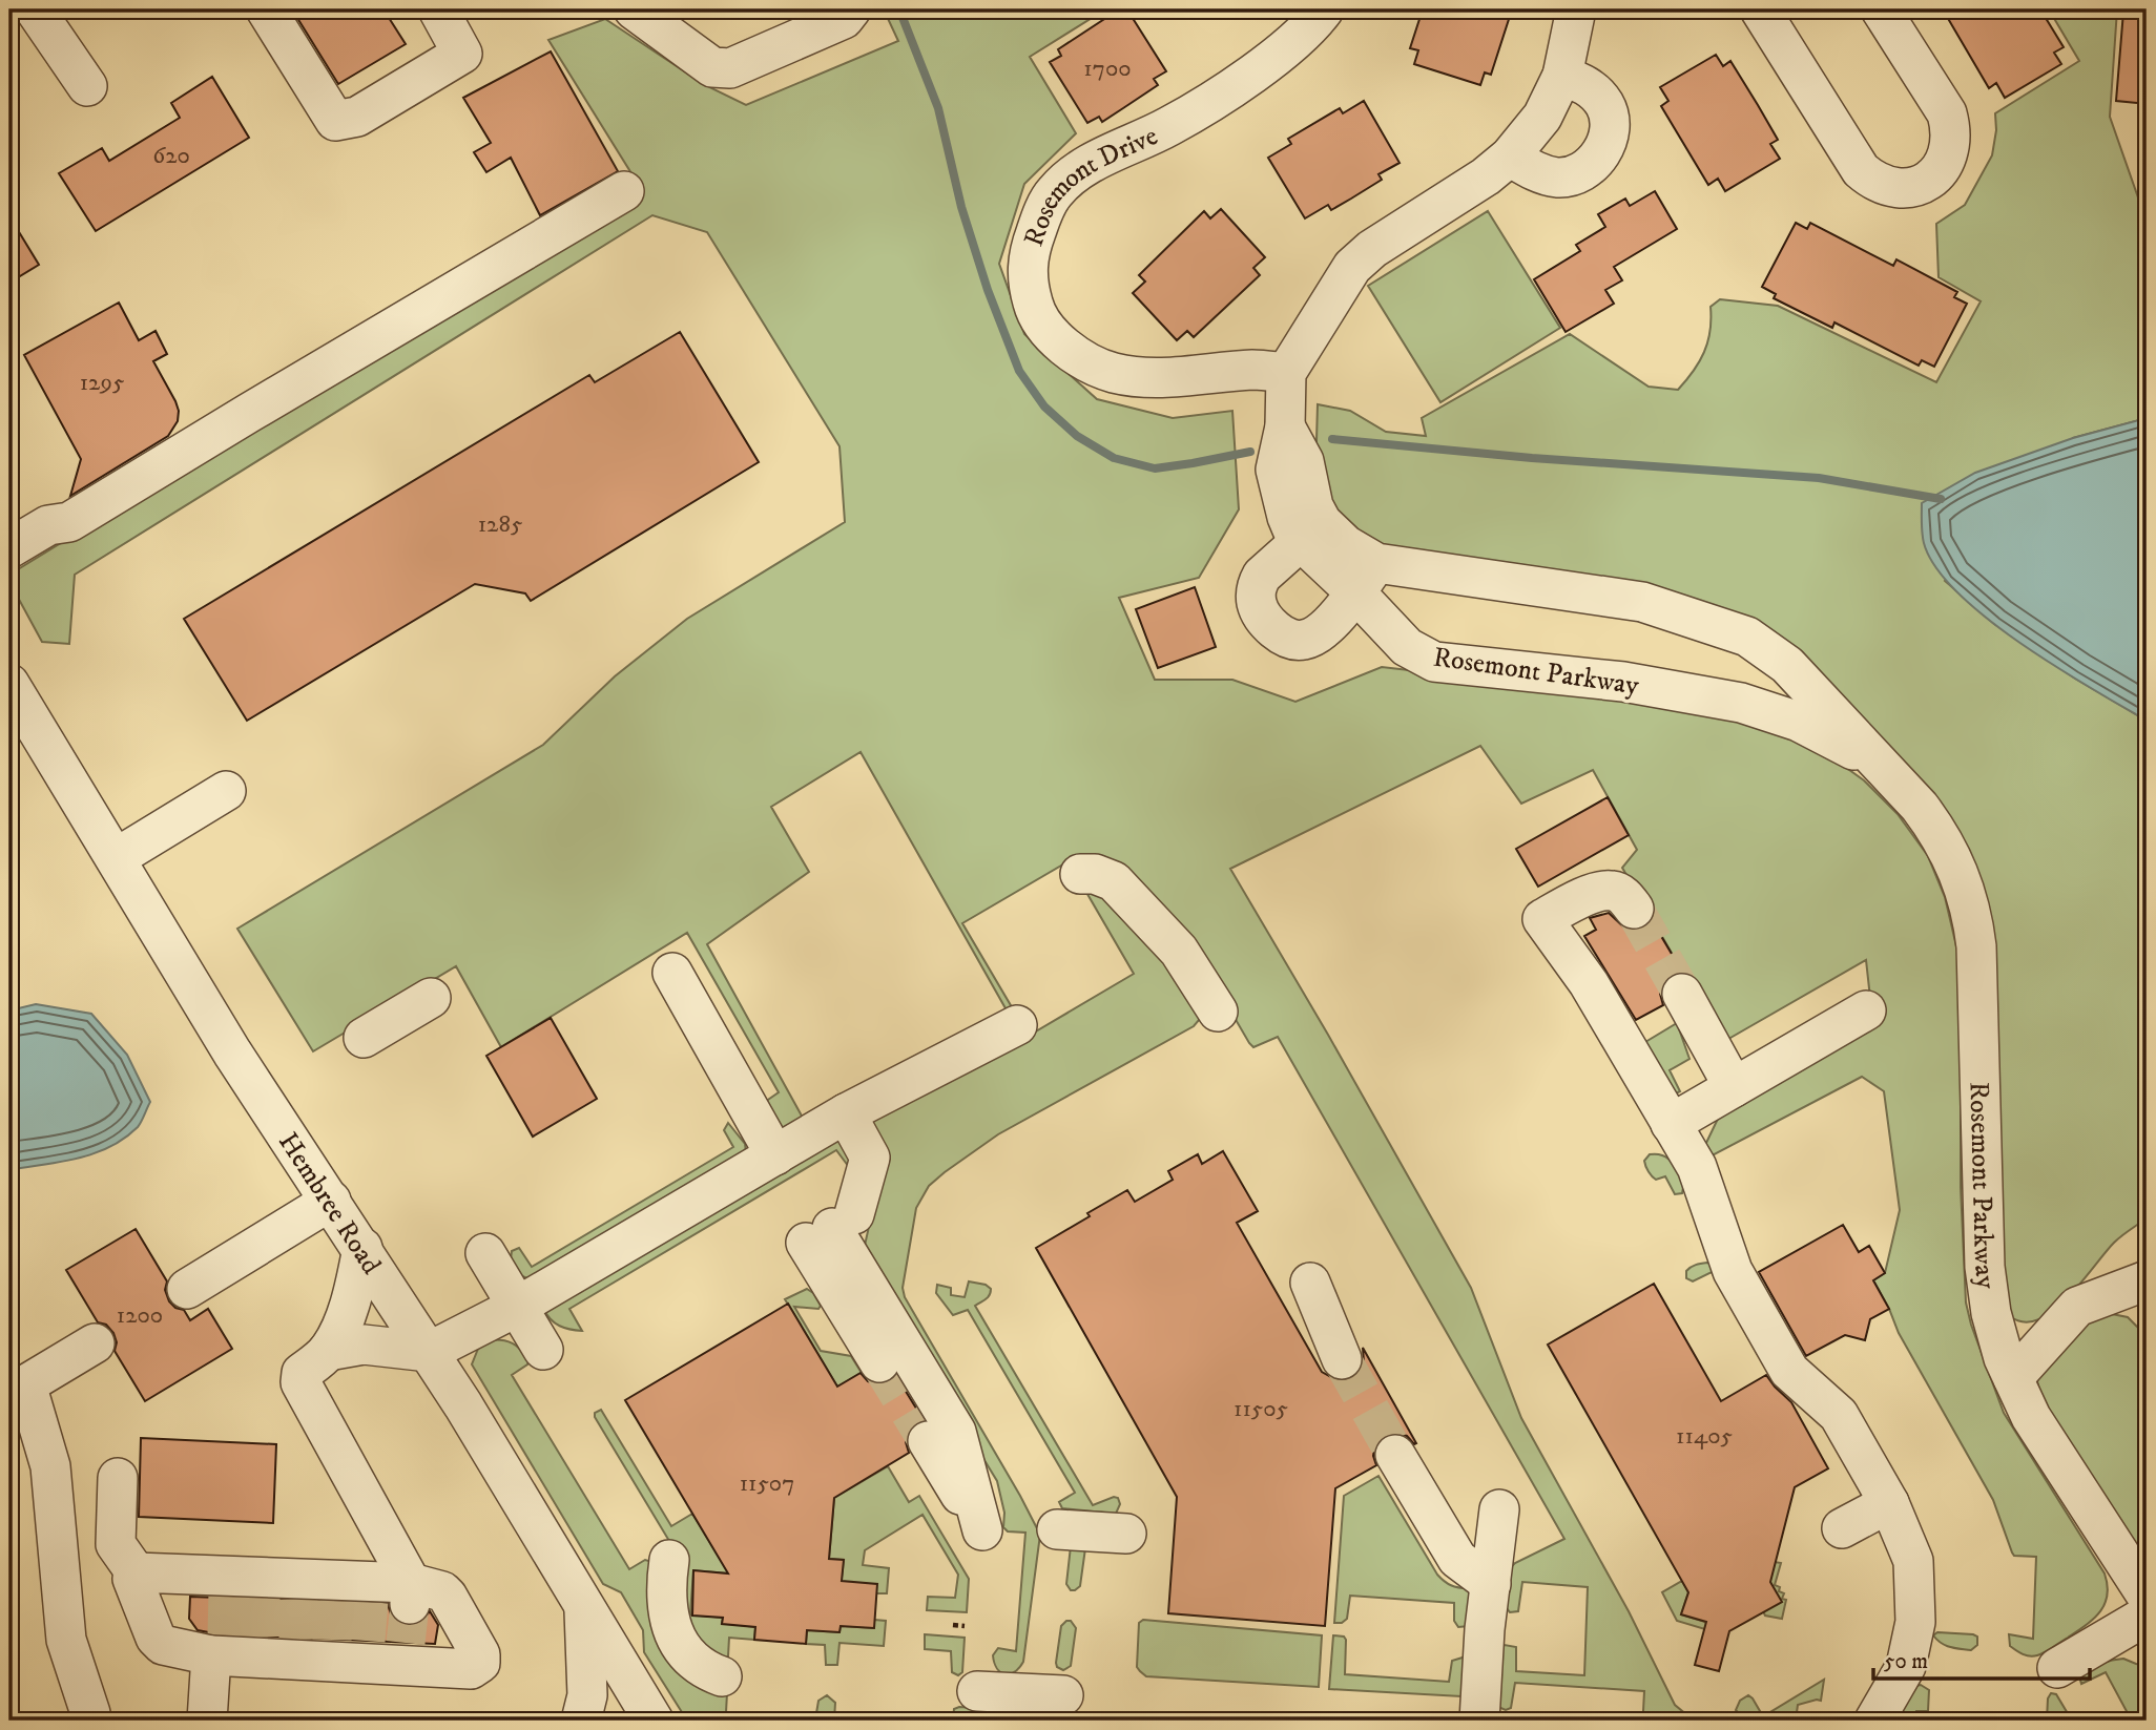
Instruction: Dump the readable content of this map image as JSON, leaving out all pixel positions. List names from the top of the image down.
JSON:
{
  "streets": {
    "street": ["Rosemont Drive", "Rosemont Parkway", "Hembree Road"]
  },
  "crossings": [
    ["Rosemont Drive", "Rosemont Parkway"]
  ],
  "house_numbers": [
    "1700",
    "620",
    "1295",
    "1285",
    "1200",
    "11505",
    "11405",
    "11507"
  ],
  "scale_bar": "50 m"
}
